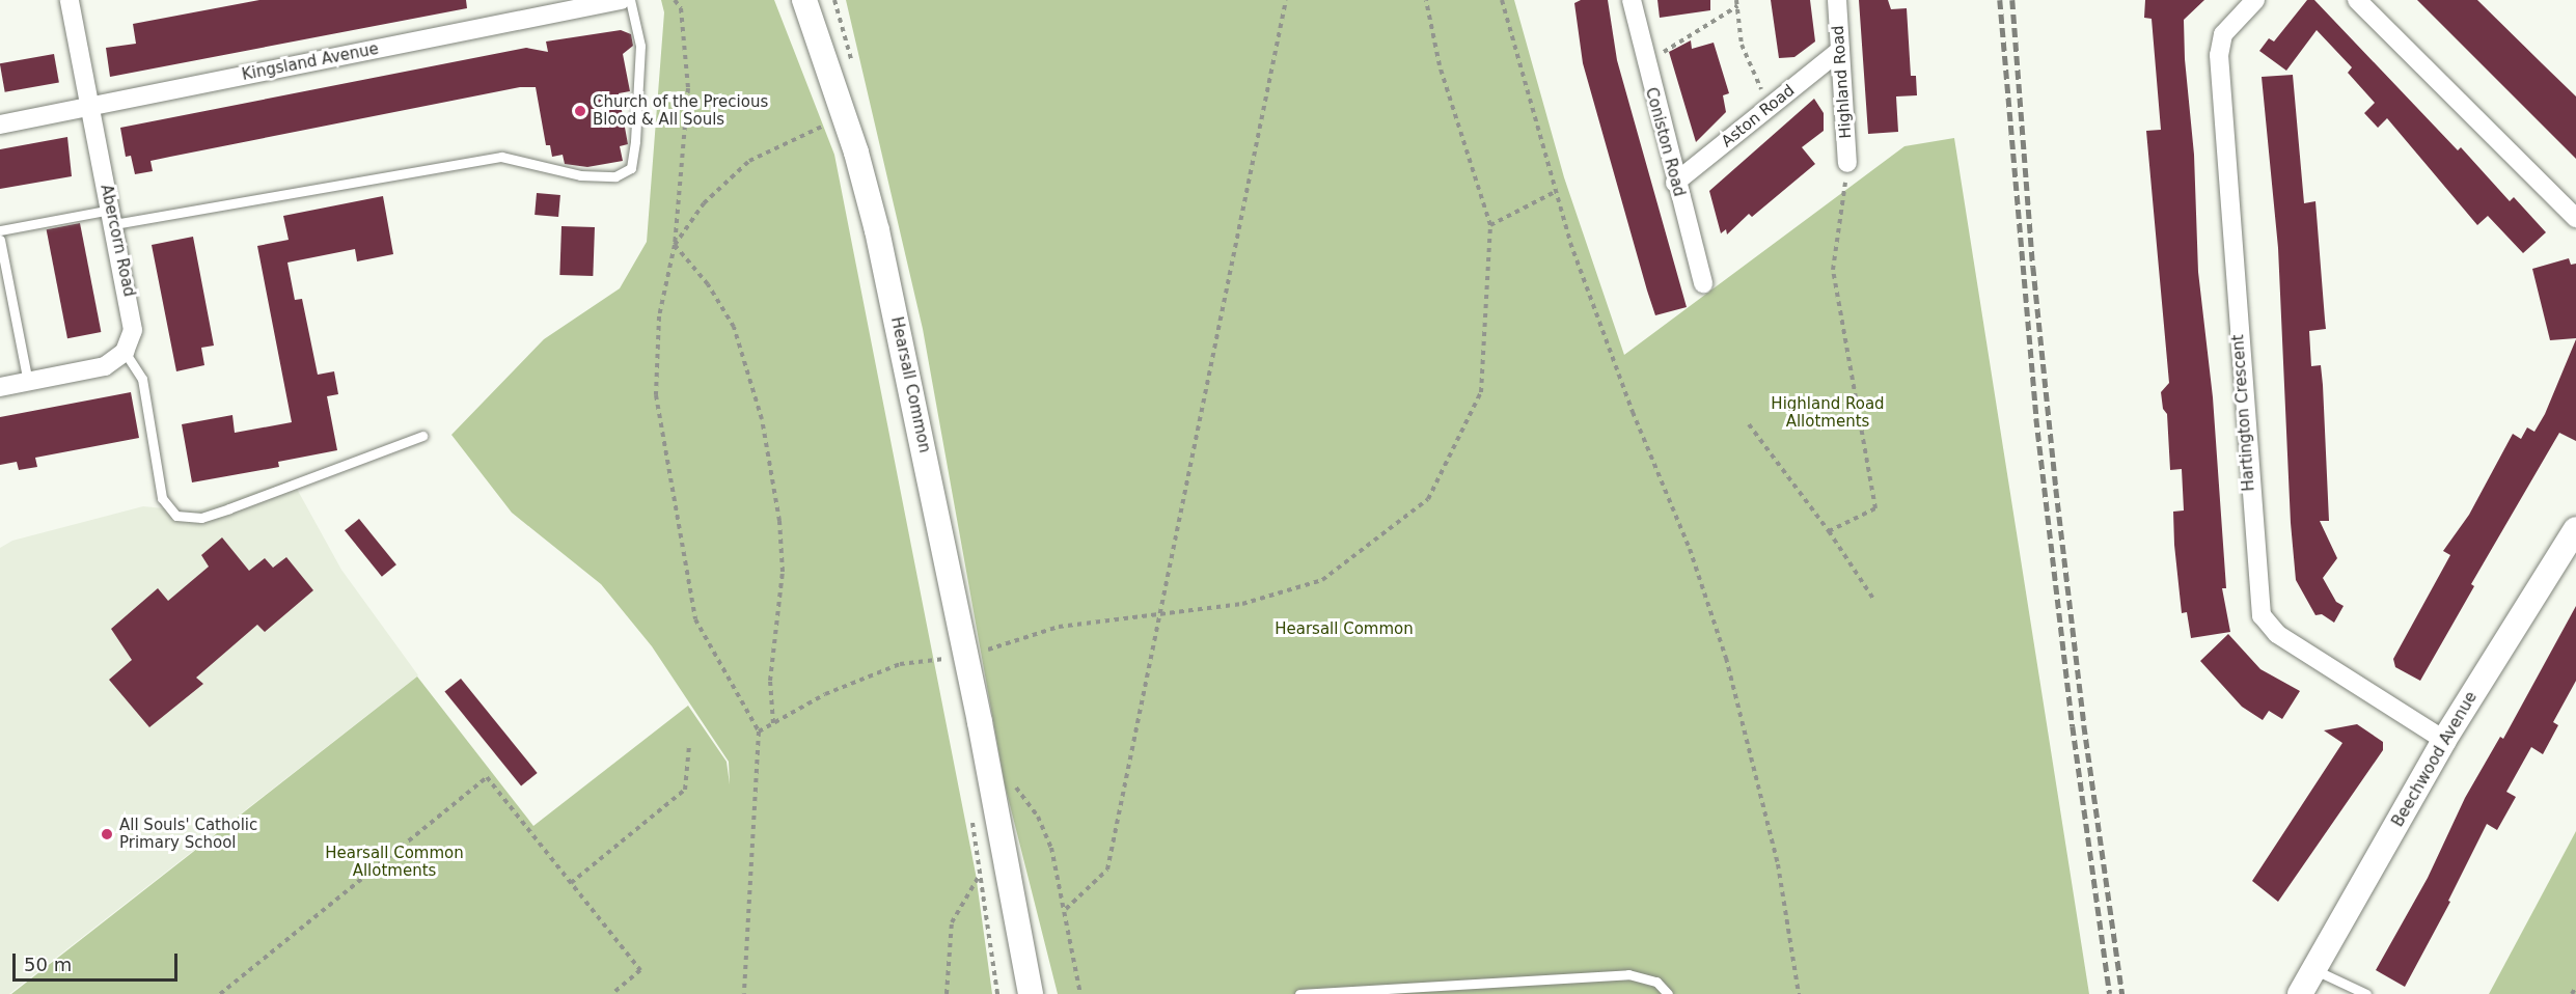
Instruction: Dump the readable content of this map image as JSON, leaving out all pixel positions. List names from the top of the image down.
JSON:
{
  "streets": {
    "main road": ["Hearsall Common", "Beechwood Avenue"],
    "street": [
      "Kingsland Avenue",
      "Highland Road",
      "Aston Road",
      "Coniston Road",
      "Abercorn Road",
      "Hartington Crescent"
    ]
  },
  "crossings": [
    ["Kingsland Avenue", "Abercorn Road"],
    ["Highland Road", "Aston Road"],
    ["Aston Road", "Coniston Road"],
    ["Hartington Crescent", "Beechwood Avenue"]
  ],
  "parks": ["Highland Road Allotments", "Hearsall Common", "Hearsall Common Allotments"],
  "places": ["Church of the Precious Blood & All Souls", "All Souls' Catholic Primary School"],
  "scale_bar": "50 m"
}
